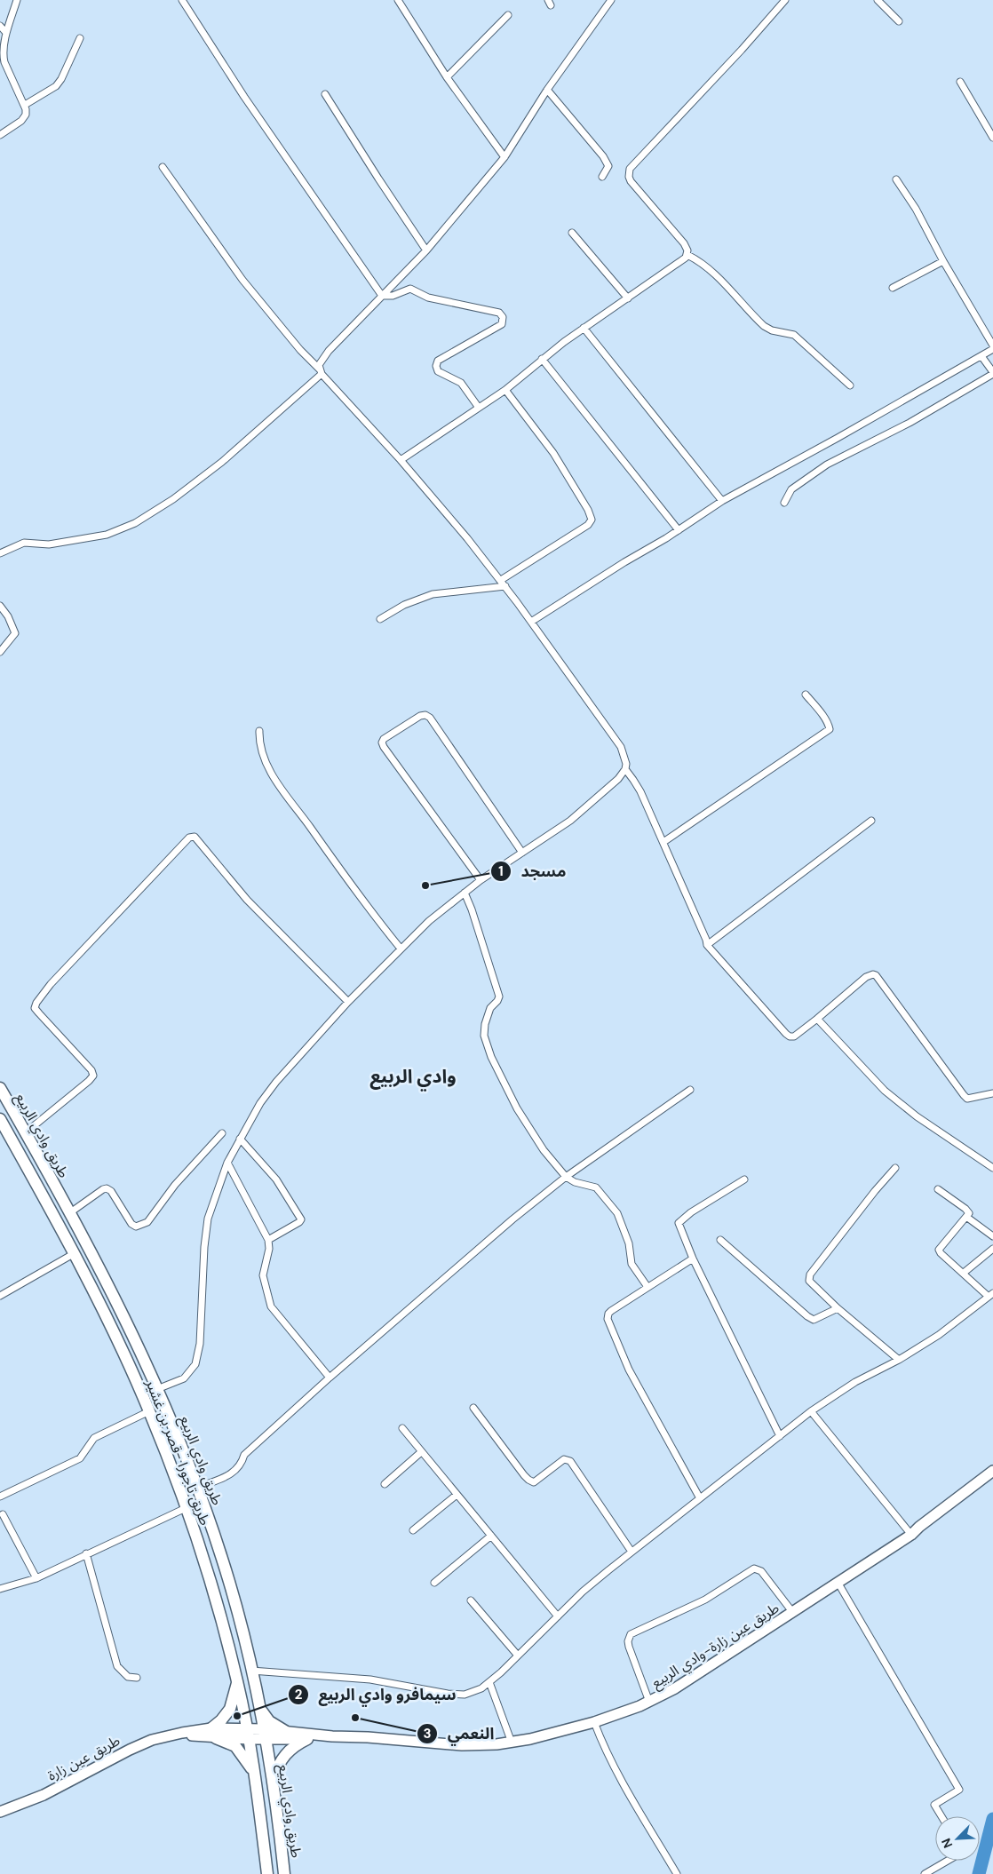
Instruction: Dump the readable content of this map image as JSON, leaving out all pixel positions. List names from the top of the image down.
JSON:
{
  "streets": {
    "highway": ["طريق وادي الربيع", "طريق تاجورا -قصر بن غشير"],
    "main road": ["طريق عين زارة-وادي الربيع", "طريق عين زارة"]
  },
  "crossings": [
    ["طريق وادي الربيع", "طريق عين زارة"],
    ["طريق تاجورا -قصر بن غشير", "طريق عين زارة"]
  ],
  "districts": ["وادي الربيع"],
  "places": ["مسجد", "سيمافرو وادي الربيع", "النعمي"],
  "north": "bottom left"
}
